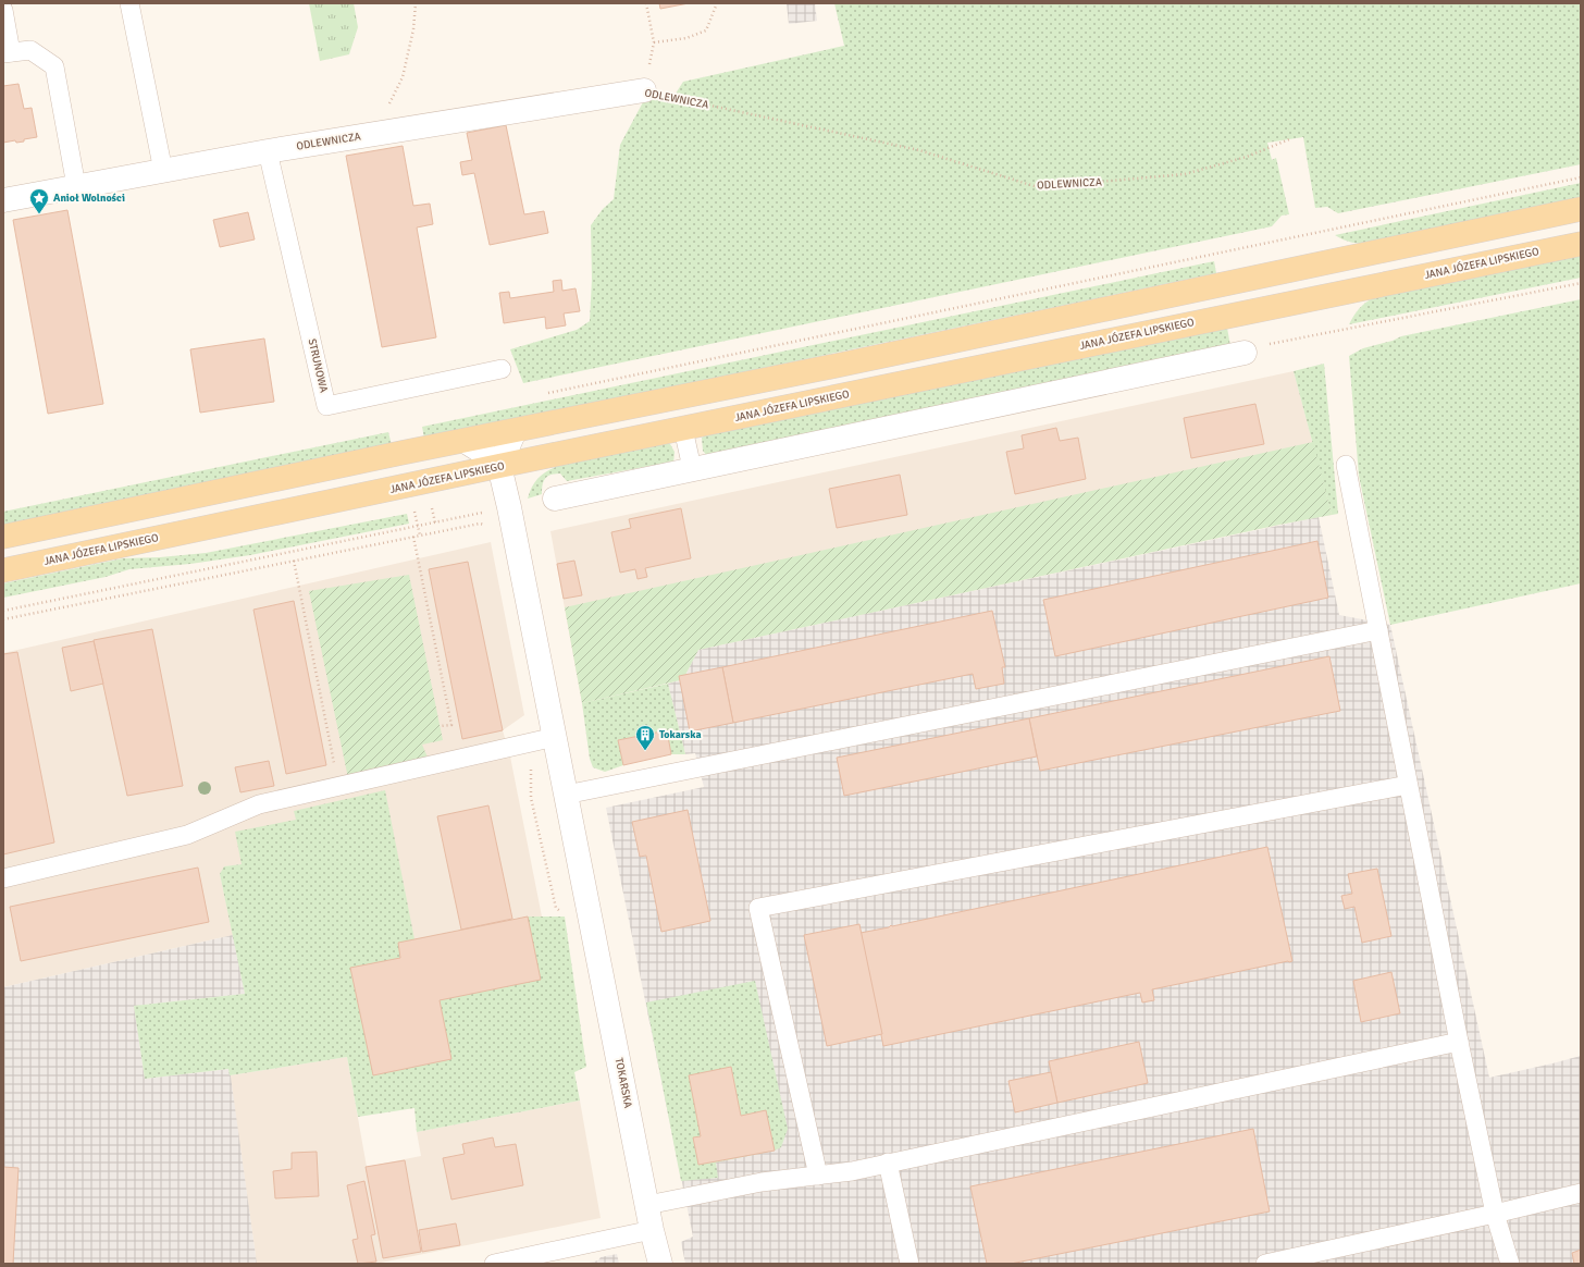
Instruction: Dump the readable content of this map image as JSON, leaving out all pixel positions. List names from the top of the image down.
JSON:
{
  "streets": {
    "main road": ["JANA JÓZEFA LIPSKIEGO"],
    "street": ["ODLEWNICZA", "TOKARSKA"],
    "lane": ["STRUNOWA"]
  },
  "crossings": [
    ["ODLEWNICZA", "STRUNOWA"],
    ["JANA JÓZEFA LIPSKIEGO", "TOKARSKA"]
  ],
  "places": {
    "place": ["Anioł Wolności"],
    "building": ["Tokarska"]
  }
}
